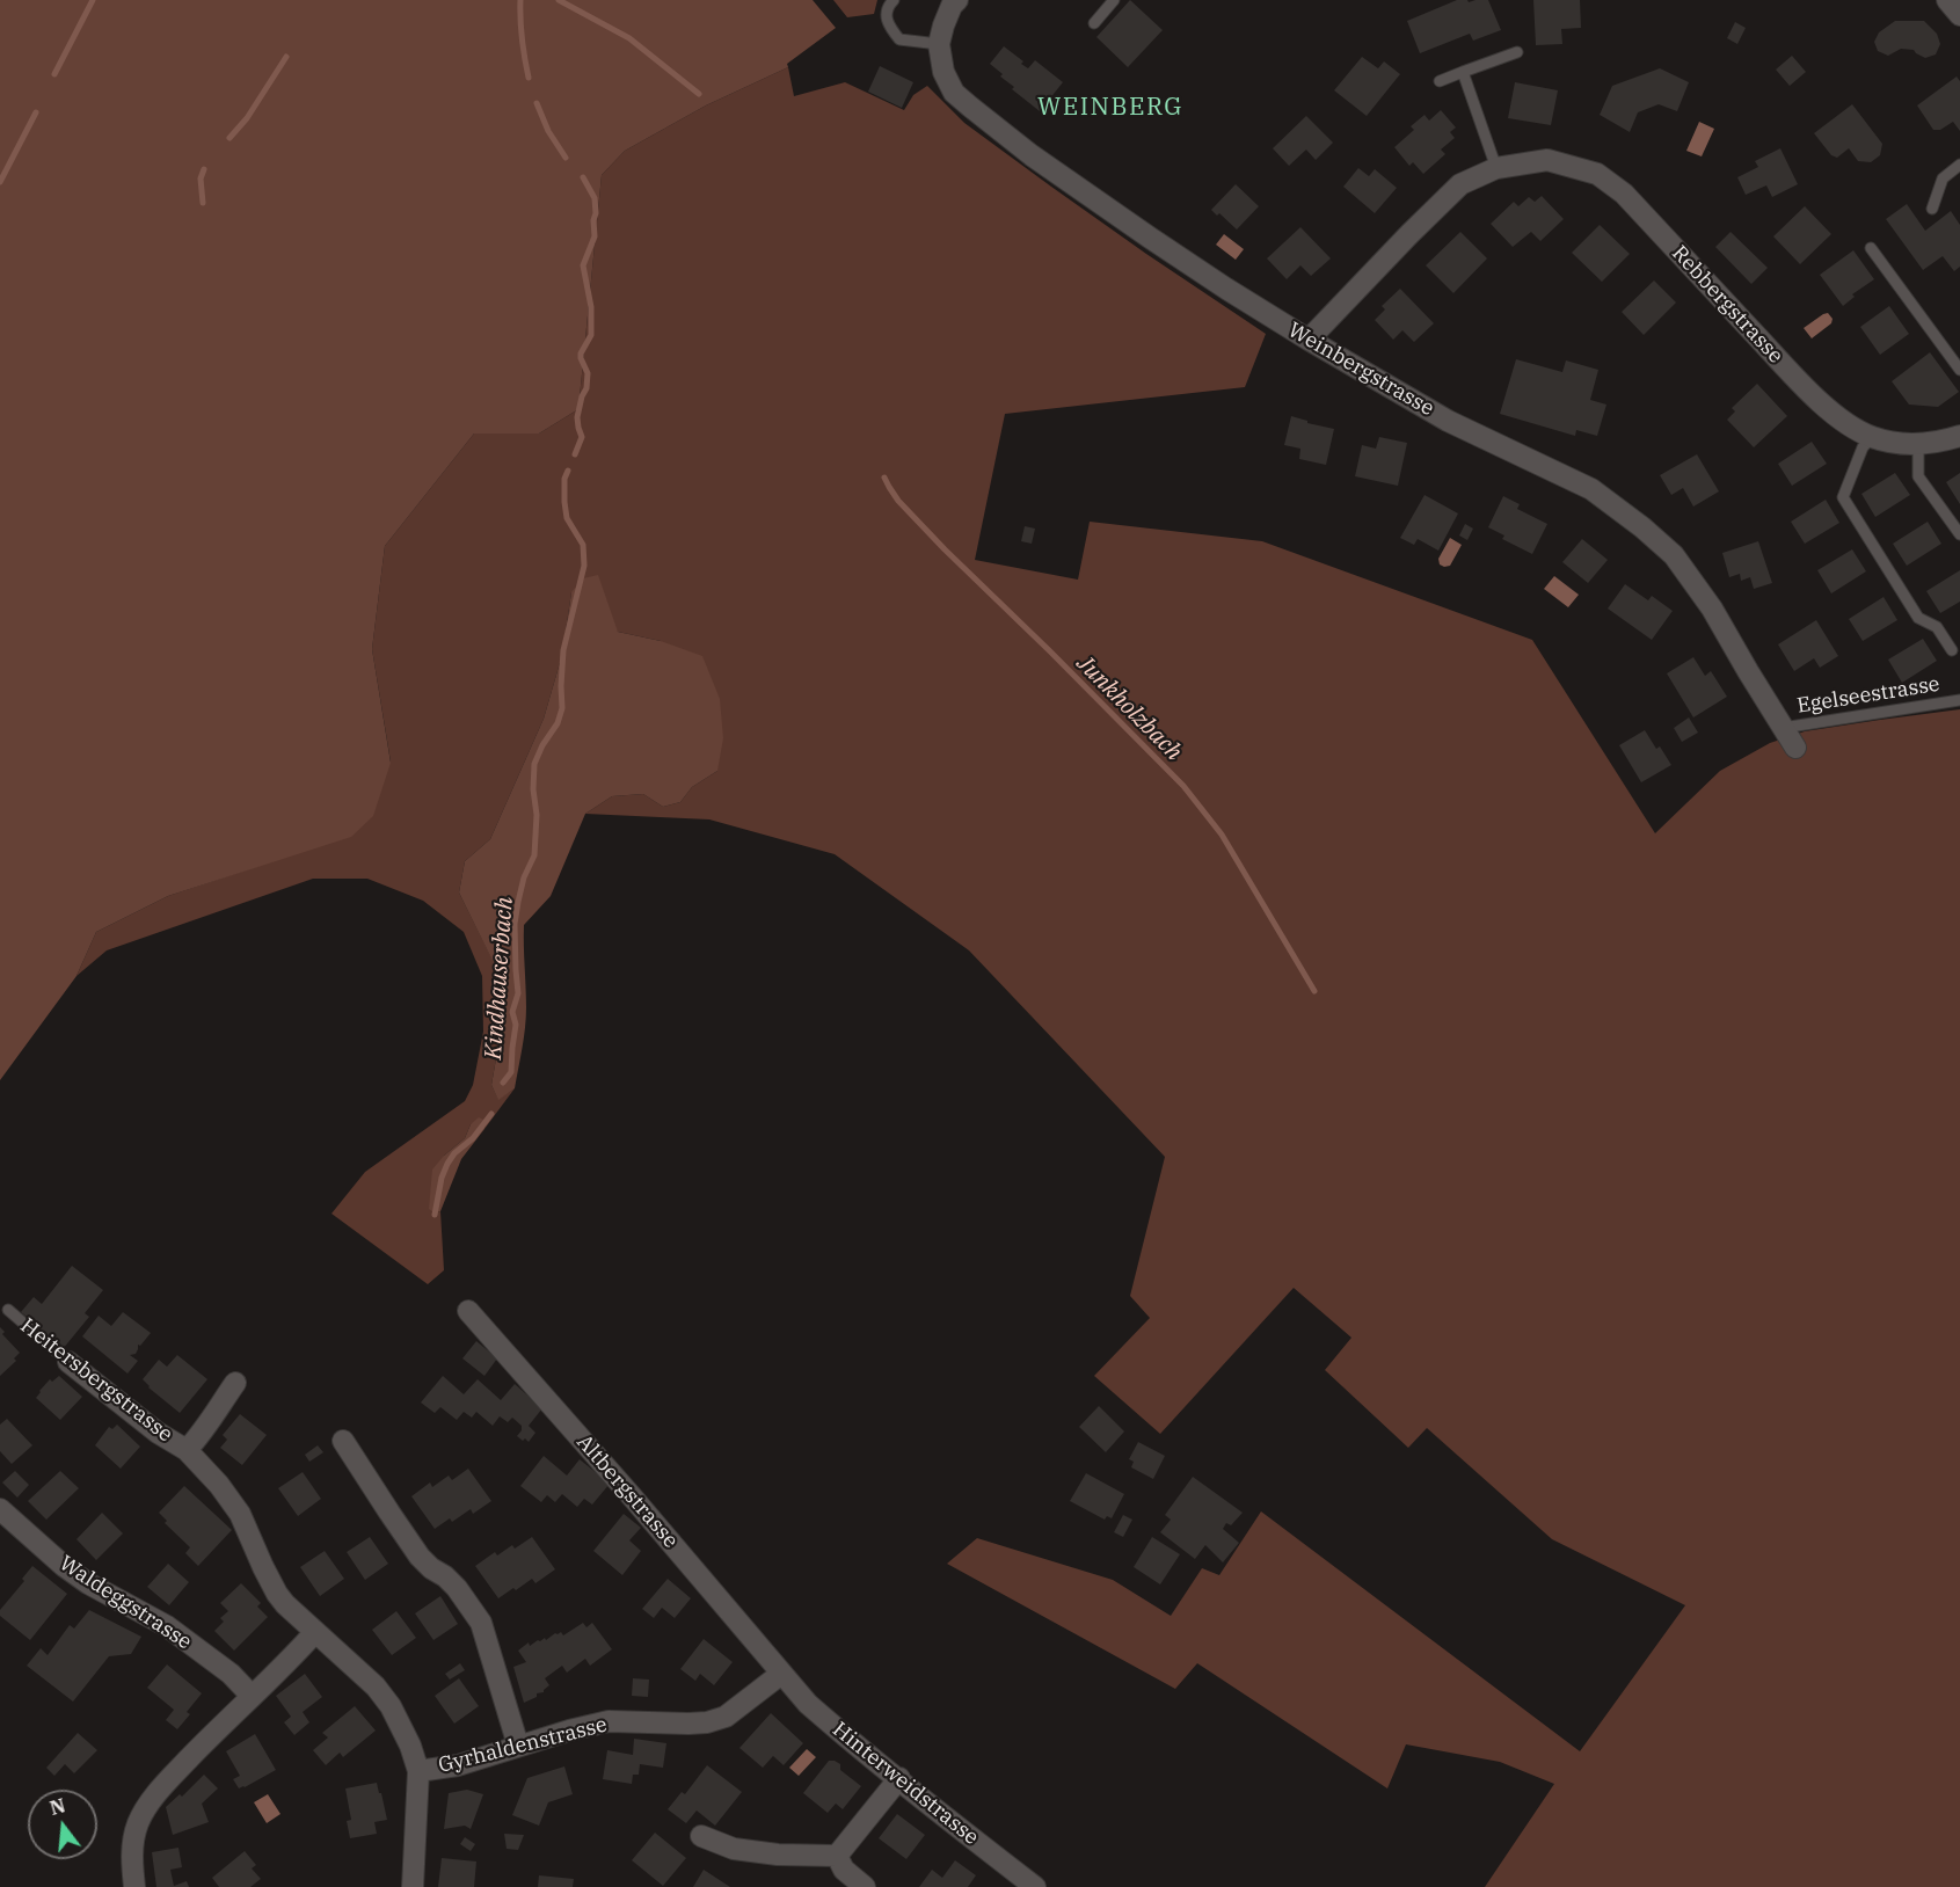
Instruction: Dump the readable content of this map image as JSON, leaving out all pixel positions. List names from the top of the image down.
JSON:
{
  "streets": {
    "street": [
      "Rebbergstrasse",
      "Weinbergstrasse",
      "Heitersbergstrasse",
      "Altbergstrasse",
      "Waldeggstrasse",
      "Gyrhaldenstrasse",
      "Hinterweidstrasse"
    ],
    "lane": ["Egelseestrasse"]
  },
  "crossings": [
    ["Rebbergstrasse", "Weinbergstrasse"],
    ["Weinbergstrasse", "Egelseestrasse"],
    ["Heitersbergstrasse", "Gyrhaldenstrasse"],
    ["Altbergstrasse", "Gyrhaldenstrasse"],
    ["Altbergstrasse", "Hinterweidstrasse"],
    ["Gyrhaldenstrasse", "Hinterweidstrasse"]
  ],
  "districts": ["WEINBERG"],
  "water": ["Junkholzbach", "Kindhauserbach"],
  "north": "top"
}
